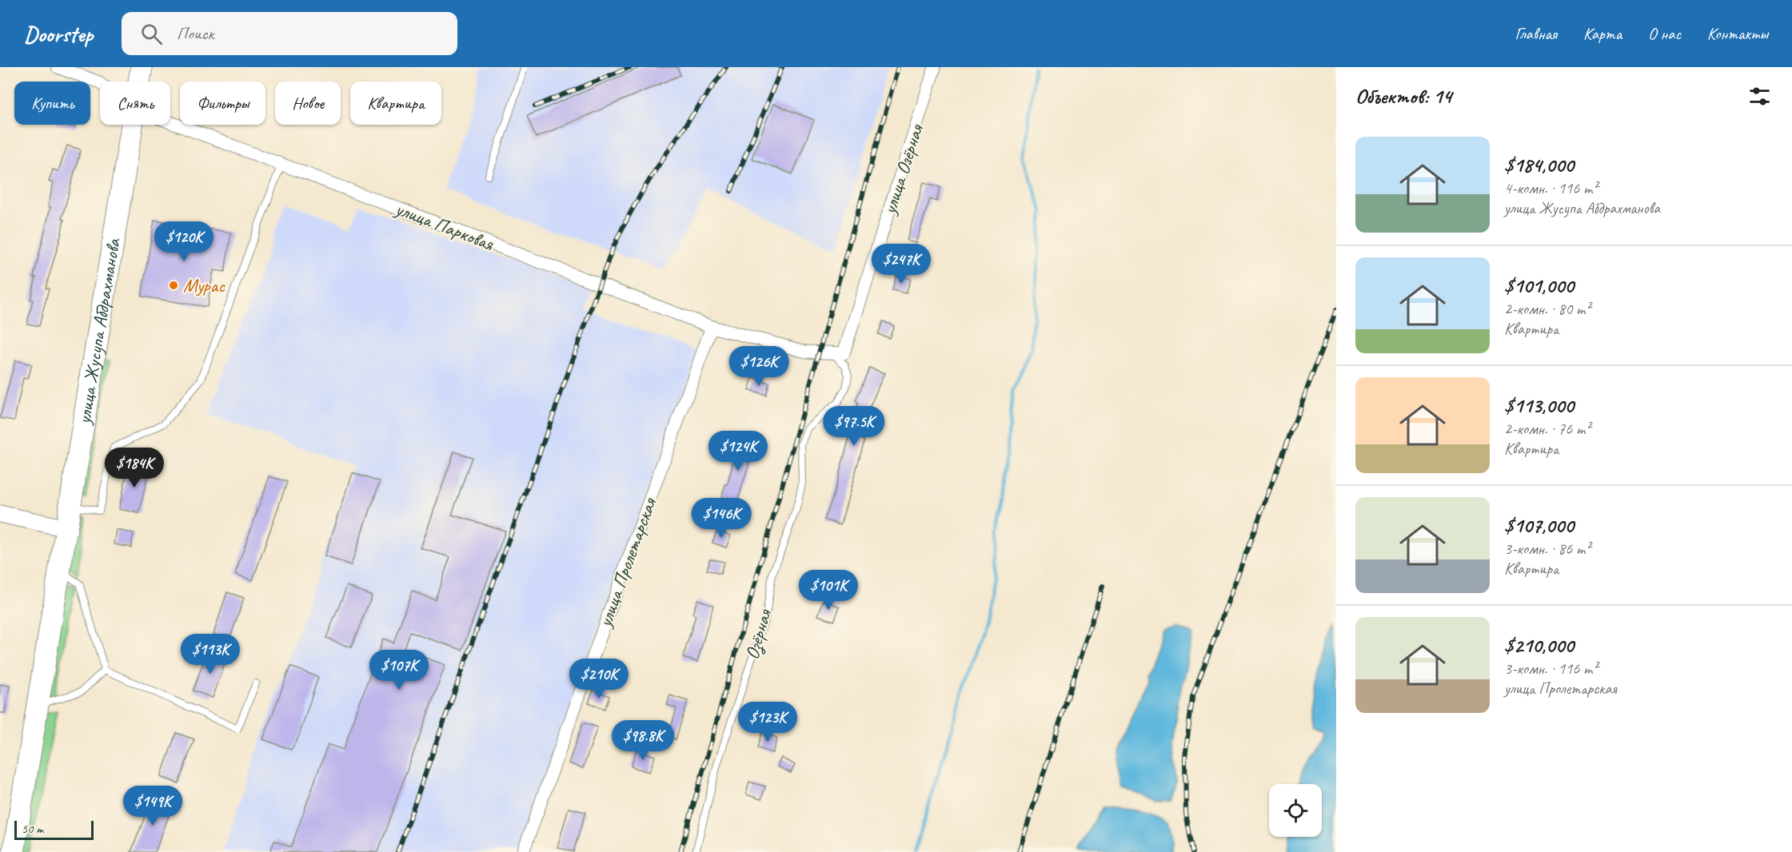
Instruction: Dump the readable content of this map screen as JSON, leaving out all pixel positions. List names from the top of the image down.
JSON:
{
  "streets": {
    "highway": ["улица Жусупа Абдрахманова"],
    "street": ["улица Озёрная", "улица Парковая", "улица Пролетарская"],
    "lane": ["Озёрная"]
  },
  "crossings": [
    ["улица Озёрная", "улица Парковая"],
    ["улица Озёрная", "Озёрная"],
    ["улица Парковая", "улица Пролетарская"],
    ["улица Парковая", "Озёрная"]
  ],
  "places": ["Мурас"],
  "scale_bar": "50 m",
  "page": {
    "header": "Doorstep",
    "search": "Поиск",
    "nav": [
      "Главная",
      "Карта",
      "О нас",
      "Контакты"
    ],
    "heading": "Объектов: 14",
    "chip": [
      "Купить",
      "Снять",
      "Фильтры",
      "Новое",
      "Квартира"
    ],
    "list": [
      {
        "name": "$184,000",
        "note": "4-комн. · 116 m² · улица Жусупа Абдрахманова"
      },
      {
        "name": "$101,000",
        "note": "2-комн. · 80 m² · Квартира"
      },
      {
        "name": "$113,000",
        "note": "2-комн. · 76 m² · Квартира"
      },
      {
        "name": "$107,000",
        "note": "3-комн. · 86 m² · Квартира"
      },
      {
        "name": "$210,000",
        "note": "3-комн. · 116 m² · улица Пролетарская"
      }
    ],
    "price": [
      "$120K",
      "$247K",
      "$126K",
      "$97.5K",
      "$124K",
      "$184K",
      "$146K",
      "$101K",
      "$113K",
      "$107K",
      "$210K",
      "$123K",
      "$98.8K",
      "$149K"
    ],
    "scale": "50 m"
  }
}
